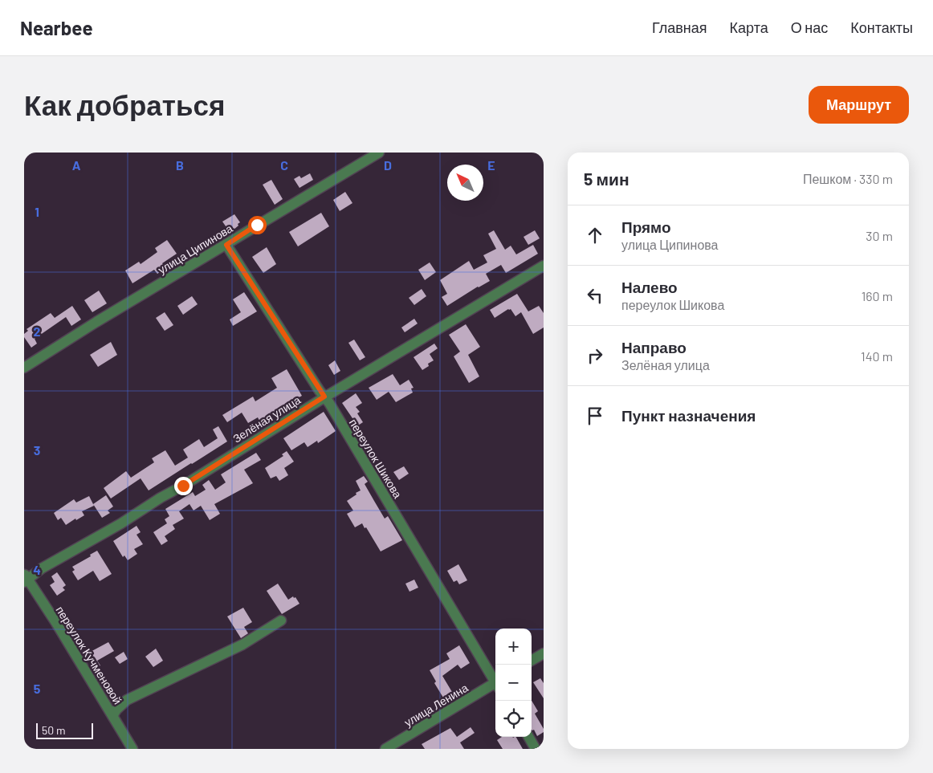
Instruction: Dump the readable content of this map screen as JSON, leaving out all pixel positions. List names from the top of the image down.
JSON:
{
  "streets": {
    "street": [
      "улица Ципинова",
      "Зелёная улица",
      "переулок Шикова",
      "переулок Кучменовой",
      "улица Ленина"
    ]
  },
  "crossings": [
    ["улица Ципинова", "переулок Шикова"],
    ["Зелёная улица", "переулок Шикова"],
    ["Зелёная улица", "переулок Кучменовой"]
  ],
  "scale_bar": "50 m",
  "north": "top left",
  "page": {
    "header": "Nearbee",
    "nav": [
      "Главная",
      "Карта",
      "О нас",
      "Контакты"
    ],
    "buttons": "Маршрут",
    "title": "Как добраться",
    "heading": ["5 мин", "Пешком · 330 m"],
    "list": [
      ["Прямо", "улица Ципинова", "30 m"],
      ["Налево", "переулок Шикова", "160 m"],
      ["Направо", "Зелёная улица", "140 m"],
      "Пункт назначения"
    ],
    "map_buttons": ["+", "−"],
    "scale": "50 m"
  },
  "grid": {
    "columns": [
      "A",
      "B",
      "C",
      "D",
      "E"
    ],
    "rows": [
      "1",
      "2",
      "3",
      "4",
      "5"
    ]
  }
}
